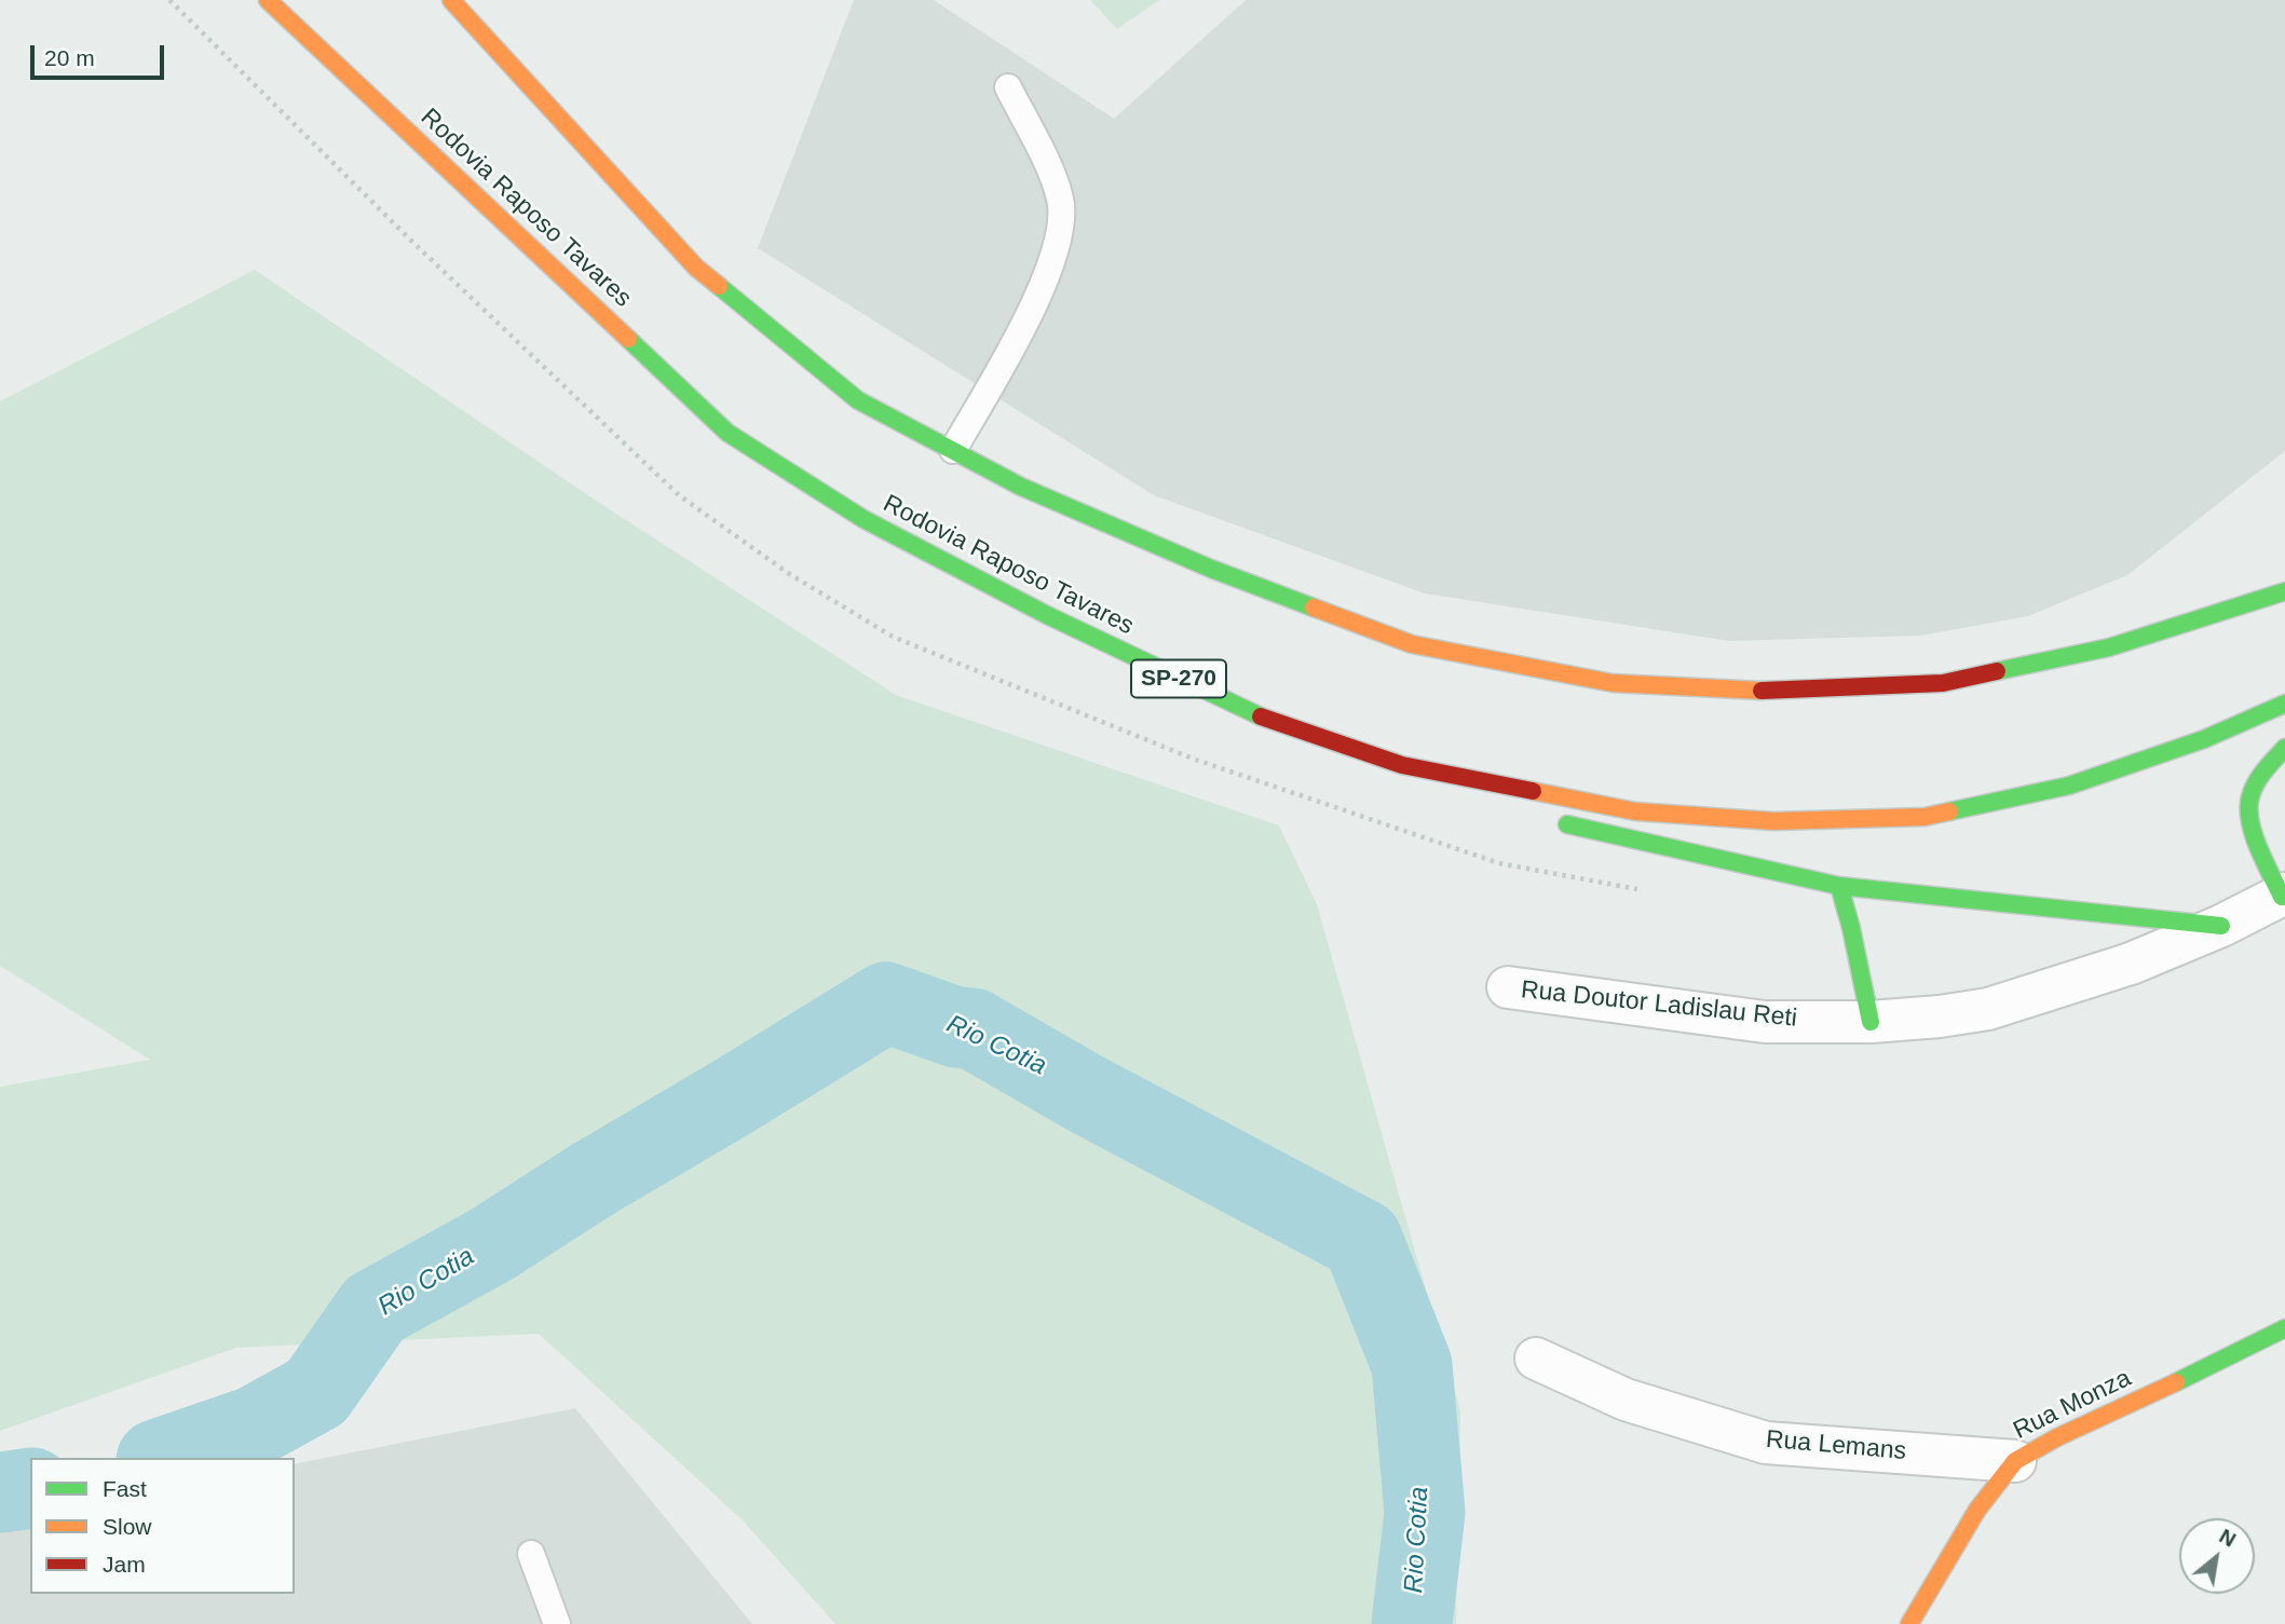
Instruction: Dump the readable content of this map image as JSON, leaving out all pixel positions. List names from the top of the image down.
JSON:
{
  "streets": {
    "main road": ["Rodovia Raposo Tavares", "SP-270", "Rua Monza"],
    "street": ["Rua Doutor Ladislau Reti", "Rua Lemans"]
  },
  "crossings": [
    ["Rua Monza", "Rua Lemans"]
  ],
  "water": ["Rio Cotia"],
  "legend": ["Fast", "Slow", "Jam"],
  "scale_bar": "20 m",
  "north": "top right"
}
